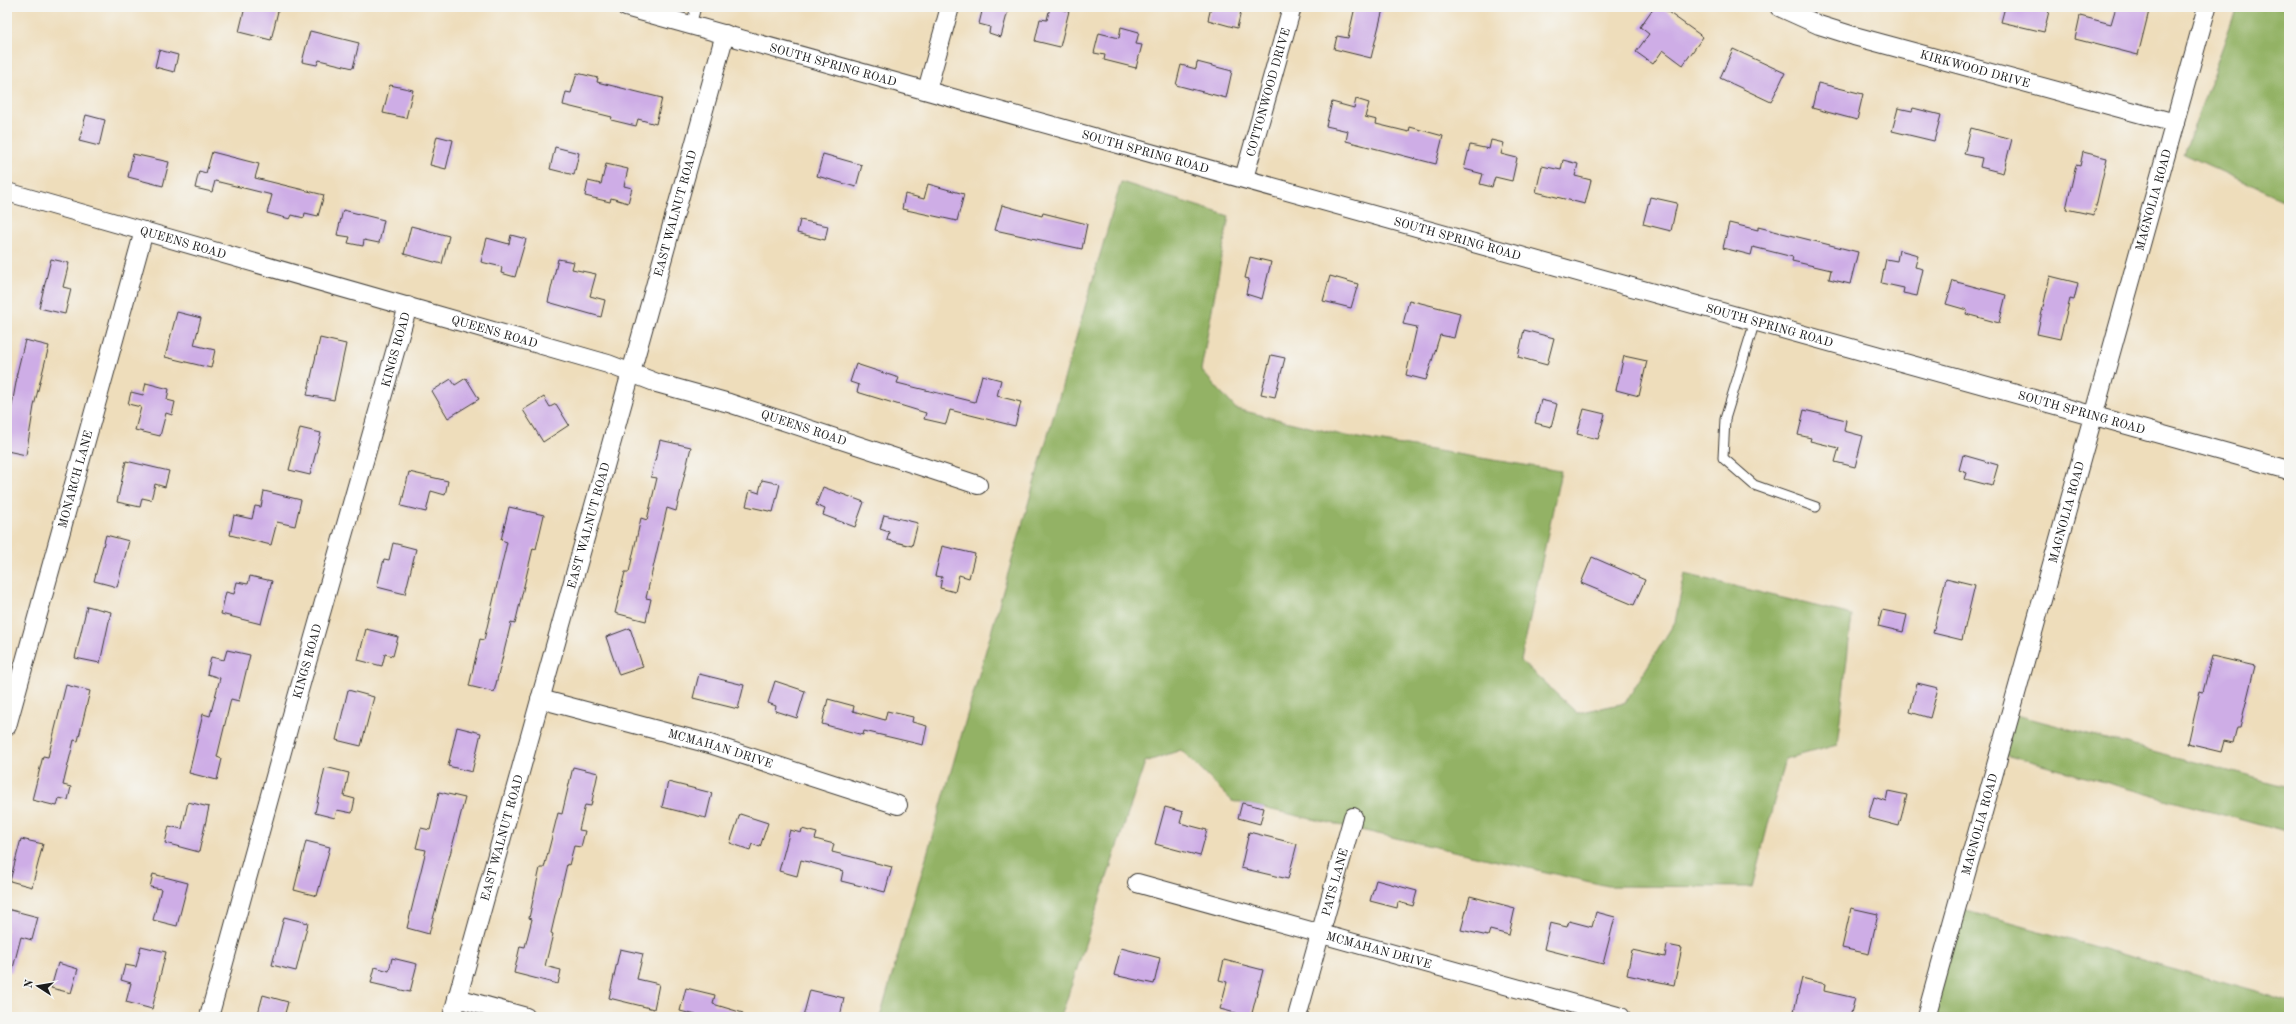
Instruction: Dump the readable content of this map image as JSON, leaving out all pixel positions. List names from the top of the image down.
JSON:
{
  "streets": {
    "street": [
      "SOUTH SPRING ROAD",
      "KIRKWOOD DRIVE",
      "COTTONWOOD DRIVE",
      "MAGNOLIA ROAD",
      "EAST WALNUT ROAD",
      "QUEENS ROAD",
      "KINGS ROAD",
      "MONARCH LANE",
      "MCMAHAN DRIVE",
      "PATS LANE"
    ]
  },
  "crossings": [
    ["SOUTH SPRING ROAD", "COTTONWOOD DRIVE"],
    ["SOUTH SPRING ROAD", "MAGNOLIA ROAD"],
    ["SOUTH SPRING ROAD", "EAST WALNUT ROAD"],
    ["KIRKWOOD DRIVE", "MAGNOLIA ROAD"],
    ["EAST WALNUT ROAD", "QUEENS ROAD"],
    ["EAST WALNUT ROAD", "MCMAHAN DRIVE"],
    ["QUEENS ROAD", "KINGS ROAD"],
    ["QUEENS ROAD", "MONARCH LANE"],
    ["MCMAHAN DRIVE", "PATS LANE"]
  ],
  "north": "left"
}
